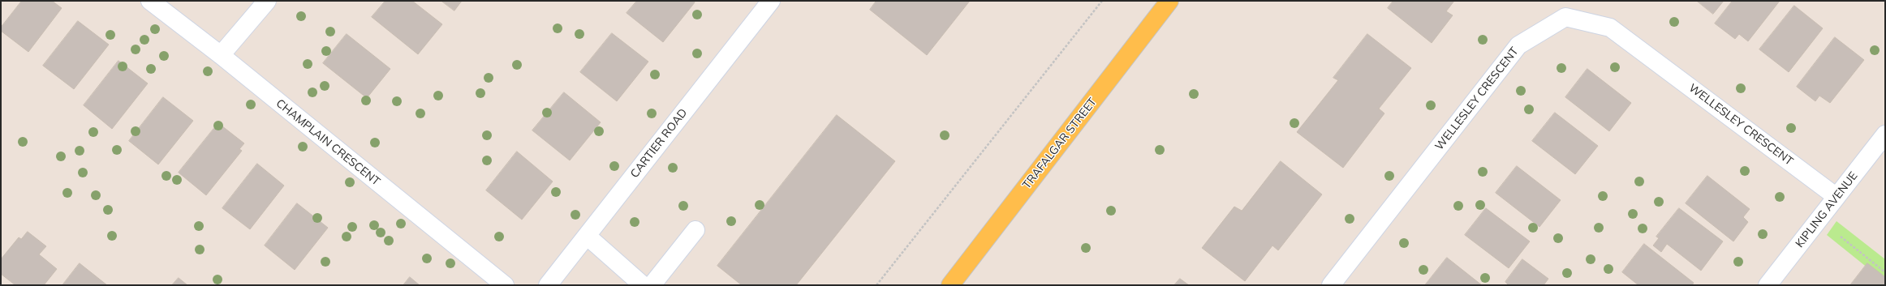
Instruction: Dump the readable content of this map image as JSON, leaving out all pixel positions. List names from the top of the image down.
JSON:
{
  "streets": {
    "main road": ["TRAFALGAR STREET"],
    "street": [
      "WELLESLEY CRESCENT",
      "CHAMPLAIN CRESCENT",
      "CARTIER ROAD",
      "KIPLING AVENUE"
    ]
  },
  "crossings": [
    ["WELLESLEY CRESCENT", "KIPLING AVENUE"]
  ]
}
